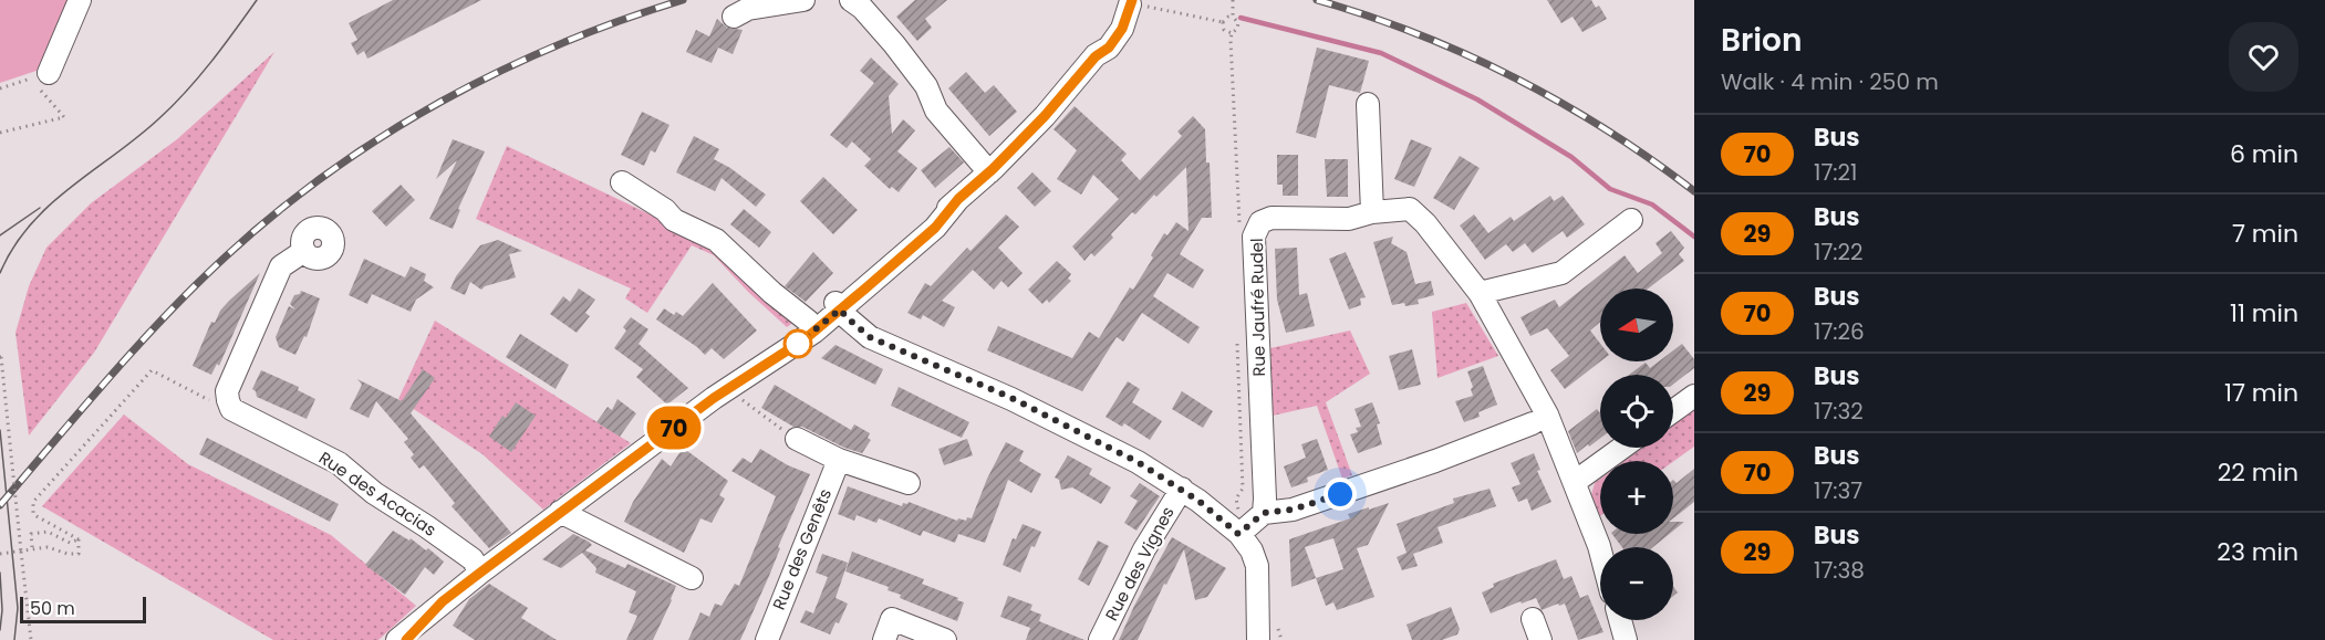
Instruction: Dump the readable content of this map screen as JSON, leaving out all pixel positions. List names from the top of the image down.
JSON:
{
  "streets": {
    "street": [
      "Rue Jaufré Rudel",
      "Rue des Acacias",
      "Rue des Genêts",
      "Rue des Vignes"
    ]
  },
  "lines": ["bus line 70"],
  "scale_bar": "50 m",
  "north": "left",
  "page": {
    "on_map": "70",
    "heading": ["Brion", "Walk · 4 min · 250 m"],
    "list": [
      {
        "mark": "70",
        "name": "Bus",
        "note": "17:21",
        "value": "6 min"
      },
      {
        "mark": "29",
        "name": "Bus",
        "note": "17:22",
        "value": "7 min"
      },
      {
        "mark": "70",
        "name": "Bus",
        "note": "17:26",
        "value": "11 min"
      },
      {
        "mark": "29",
        "name": "Bus",
        "note": "17:32",
        "value": "17 min"
      },
      {
        "mark": "70",
        "name": "Bus",
        "note": "17:37",
        "value": "22 min"
      },
      {
        "mark": "29",
        "name": "Bus",
        "note": "17:38",
        "value": "23 min"
      }
    ],
    "map_buttons": ["+", "−"],
    "scale": "50 m"
  }
}
